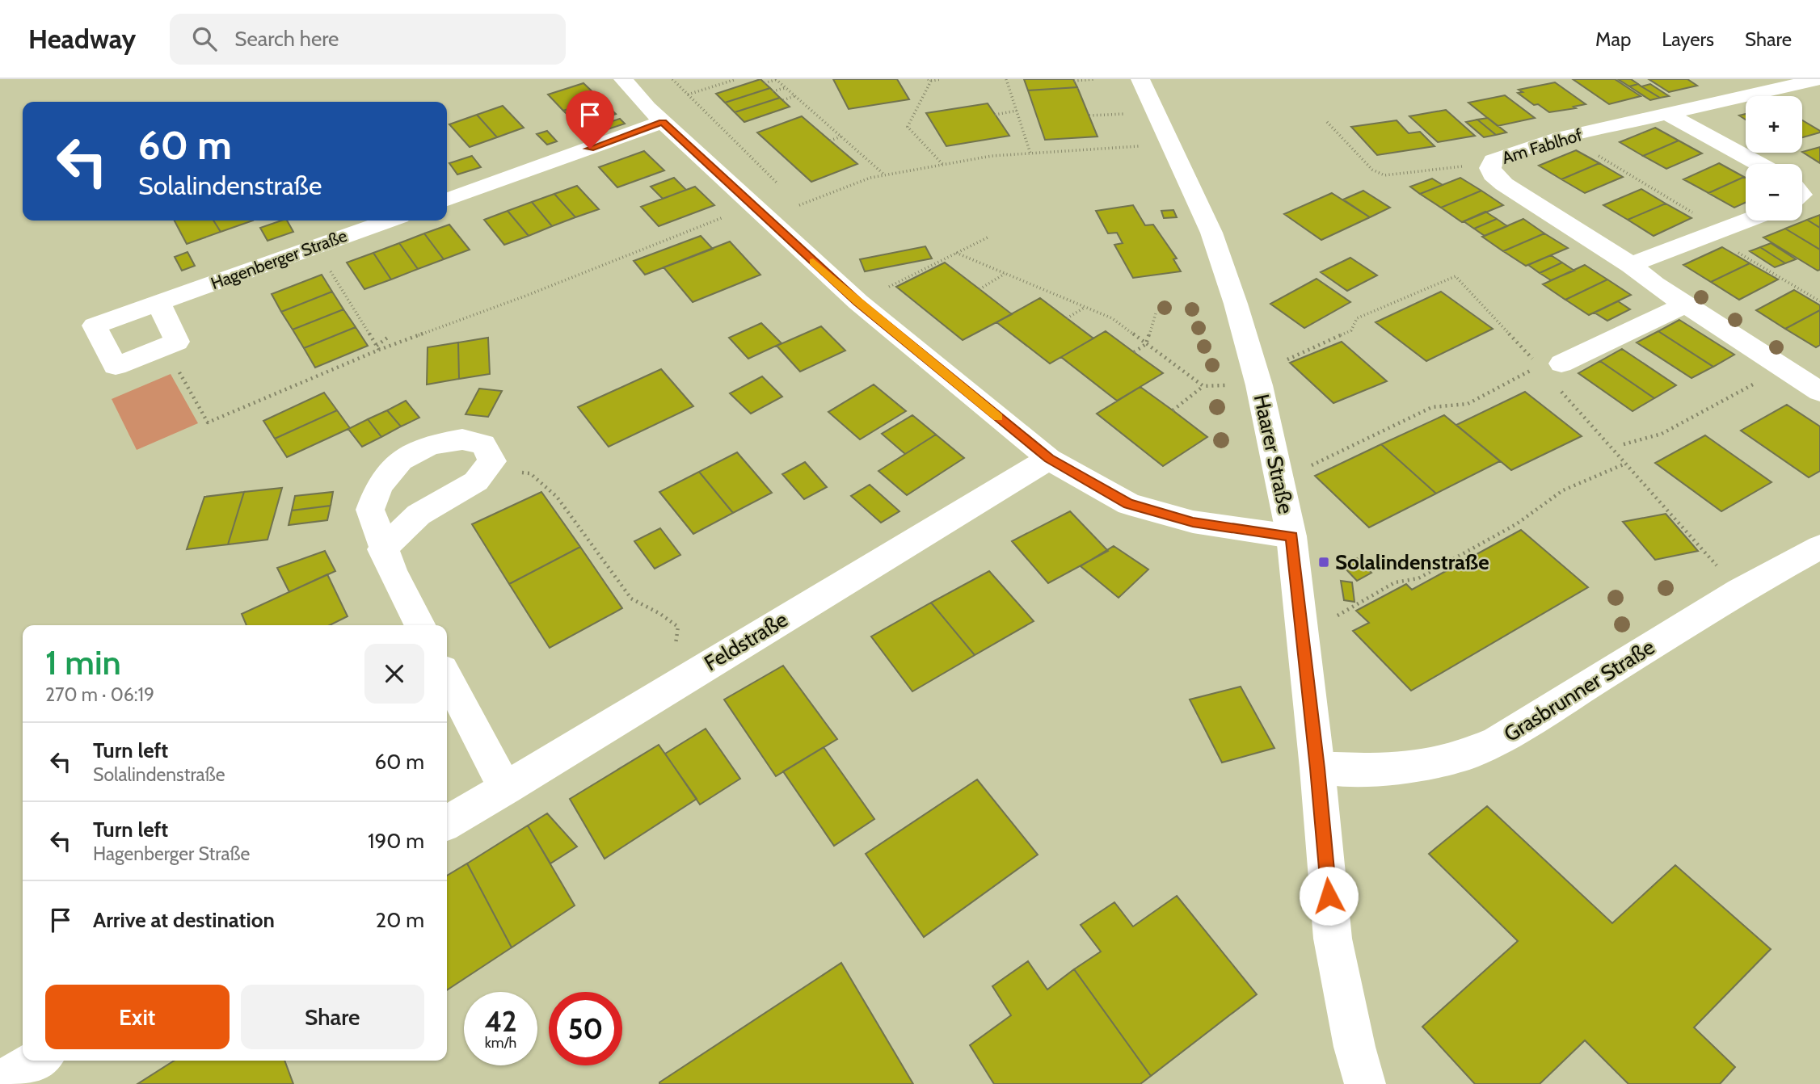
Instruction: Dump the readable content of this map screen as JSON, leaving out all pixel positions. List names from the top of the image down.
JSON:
{
  "streets": {
    "street": [
      "Am Fablhof",
      "Hagenberger Straße",
      "Haarer Straße",
      "Feldstraße",
      "Grasbrunner Straße"
    ]
  },
  "crossings": [
    ["Haarer Straße", "Grasbrunner Straße"]
  ],
  "places": {
    "transit": ["Solalindenstraße"]
  },
  "page": {
    "header": "Headway",
    "search": "Search here",
    "nav": ["Map", "Layers", "Share"],
    "map_buttons": ["+", "−"],
    "turn": ["60 m", "Solalindenstraße"],
    "heading": ["1 min", "270 m · 06:19"],
    "list": [
      {
        "name": "Turn left",
        "note": "Solalindenstraße",
        "value": "60 m"
      },
      {
        "name": "Turn left",
        "note": "Hagenberger Straße",
        "value": "190 m"
      },
      {
        "name": "Arrive at destination",
        "value": "20 m"
      }
    ],
    "buttons": ["Exit", "Share"],
    "speed": "42 km/h",
    "limit": "50"
  }
}
